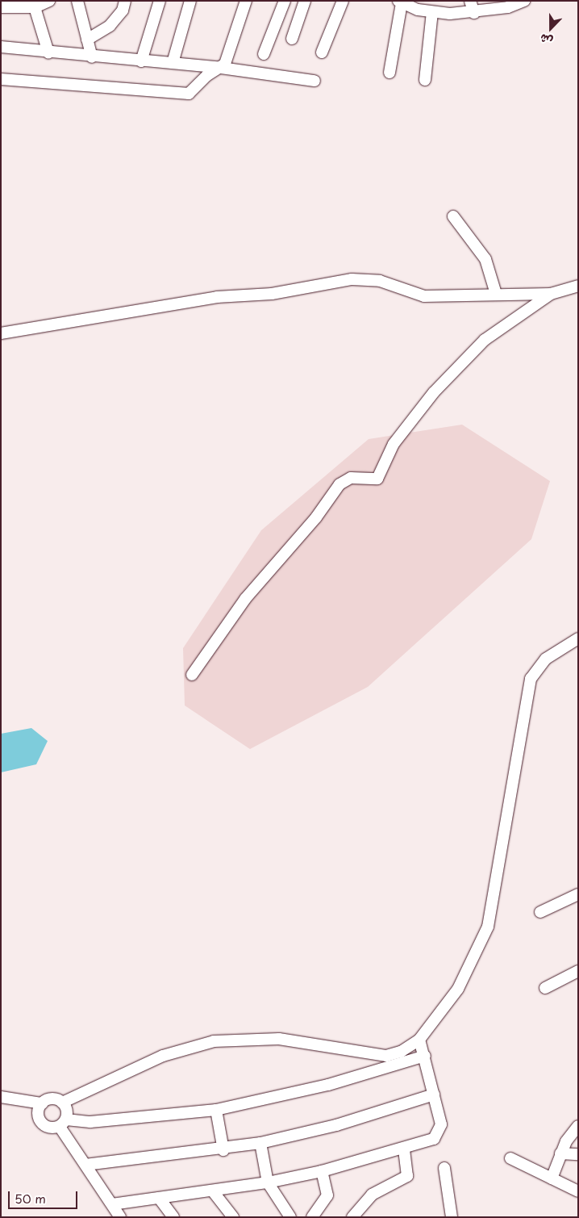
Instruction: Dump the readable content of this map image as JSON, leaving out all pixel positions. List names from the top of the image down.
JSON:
{
  "scale_bar": "50 m",
  "north": "bottom"
}
